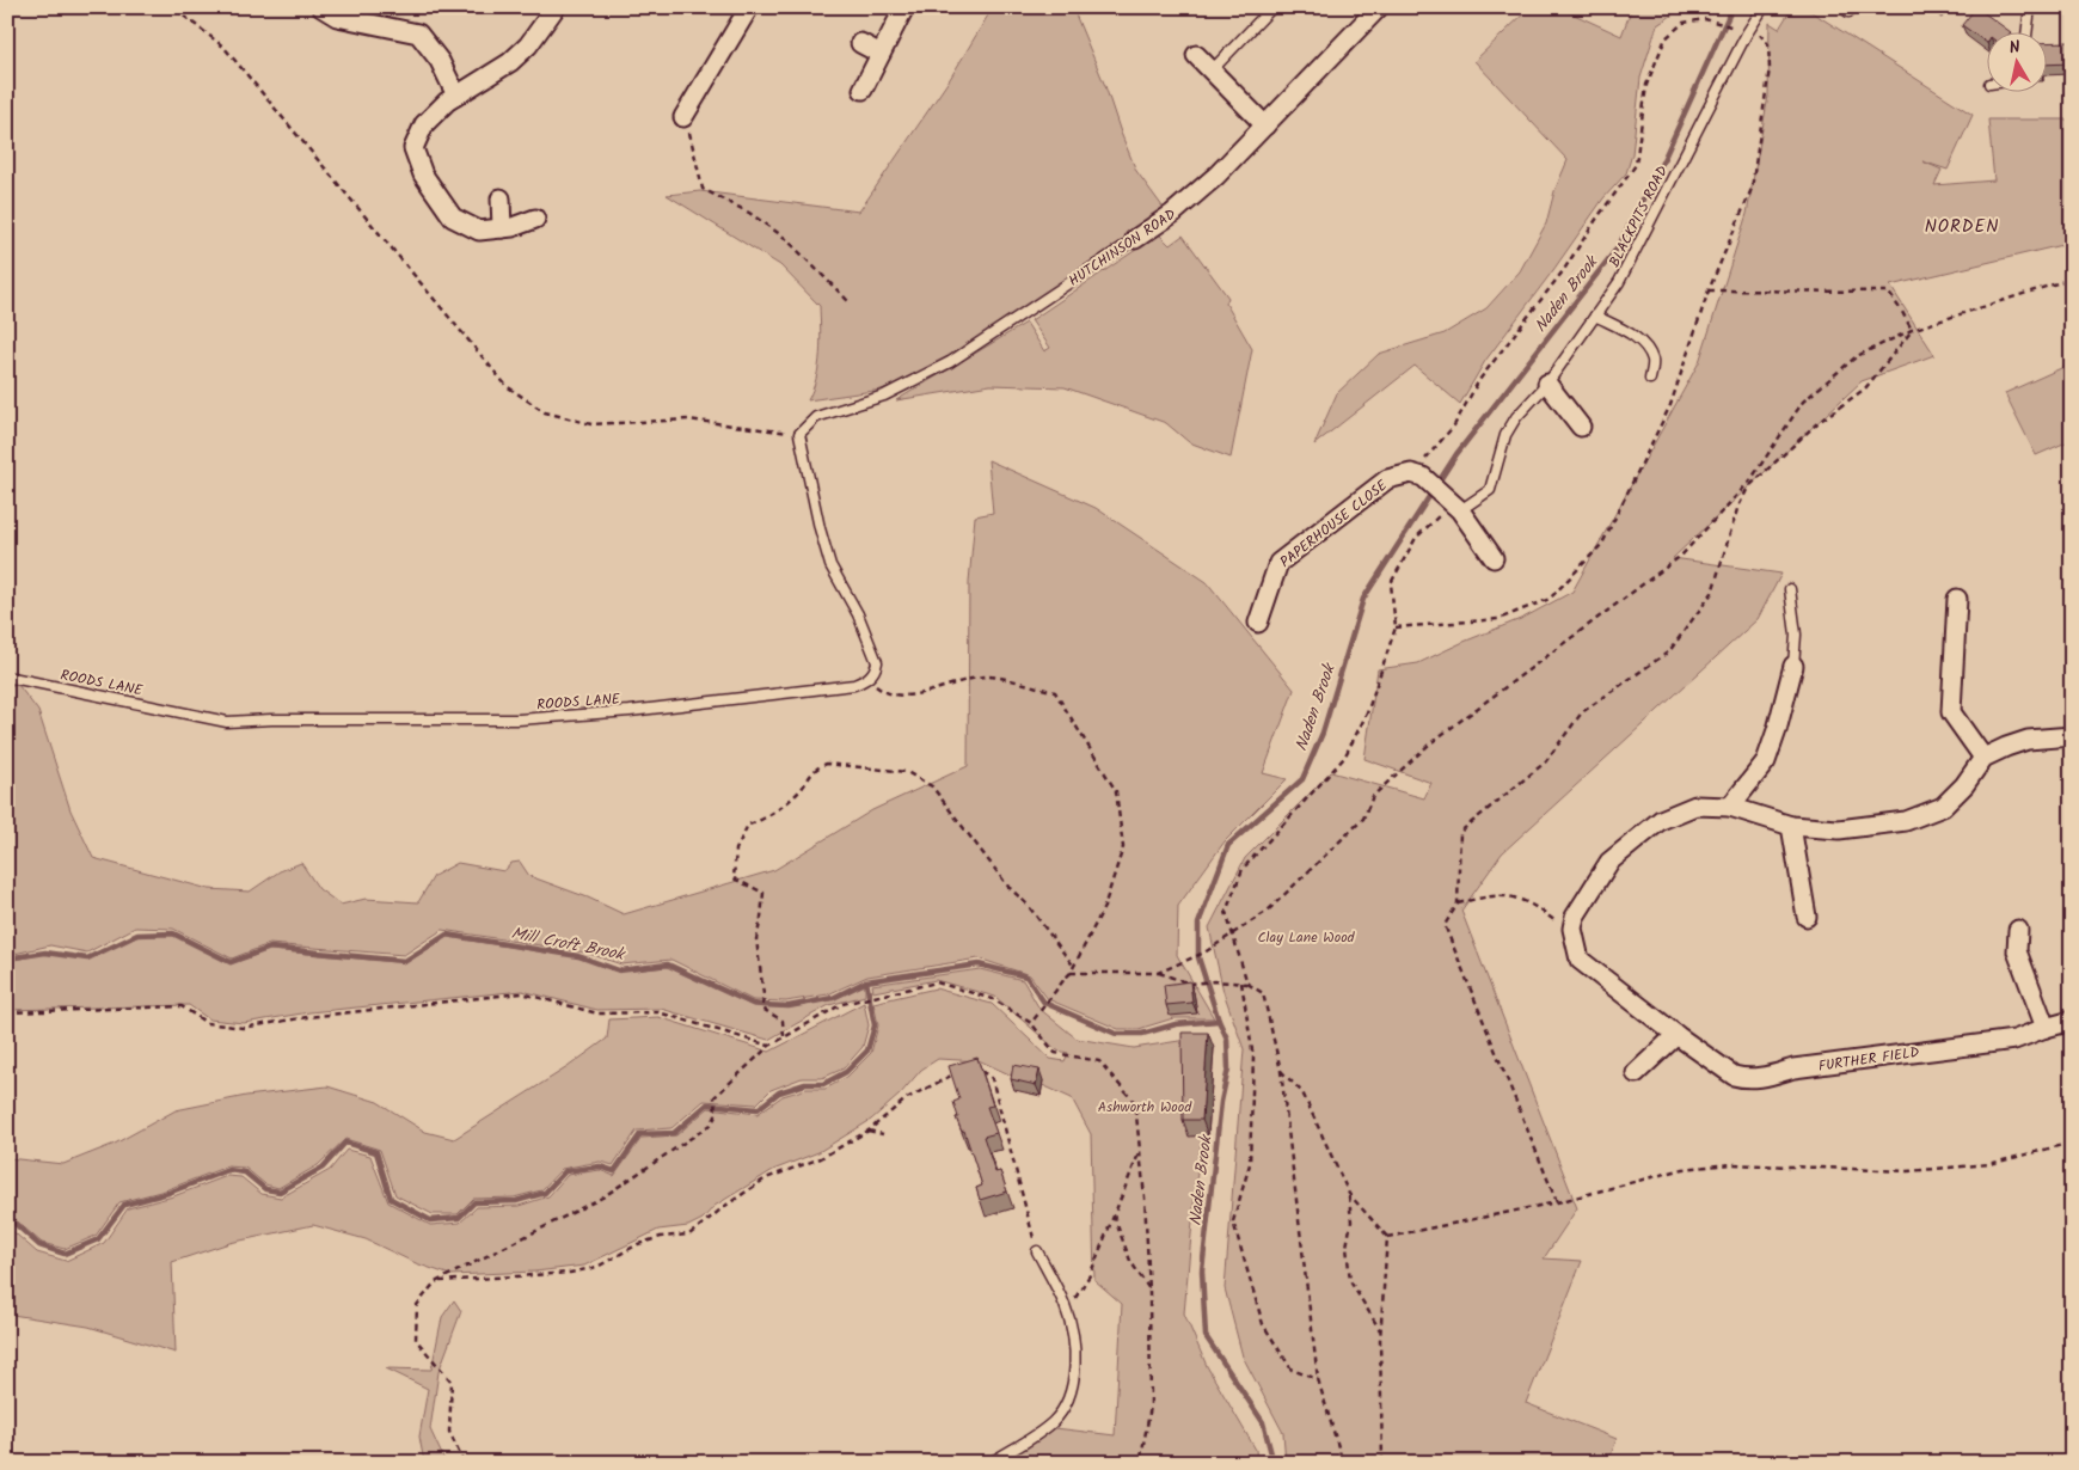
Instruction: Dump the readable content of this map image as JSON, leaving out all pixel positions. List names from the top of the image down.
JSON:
{
  "streets": {
    "street": ["HUTCHINSON ROAD", "PAPERHOUSE CLOSE", "FURTHER FIELD"],
    "lane": ["BLACKPITS ROAD", "ROODS LANE"]
  },
  "districts": ["NORDEN"],
  "water": ["Naden Brook", "Mill Croft Brook"],
  "parks": ["Clay Lane Wood", "Ashworth Wood"],
  "north": "top"
}
